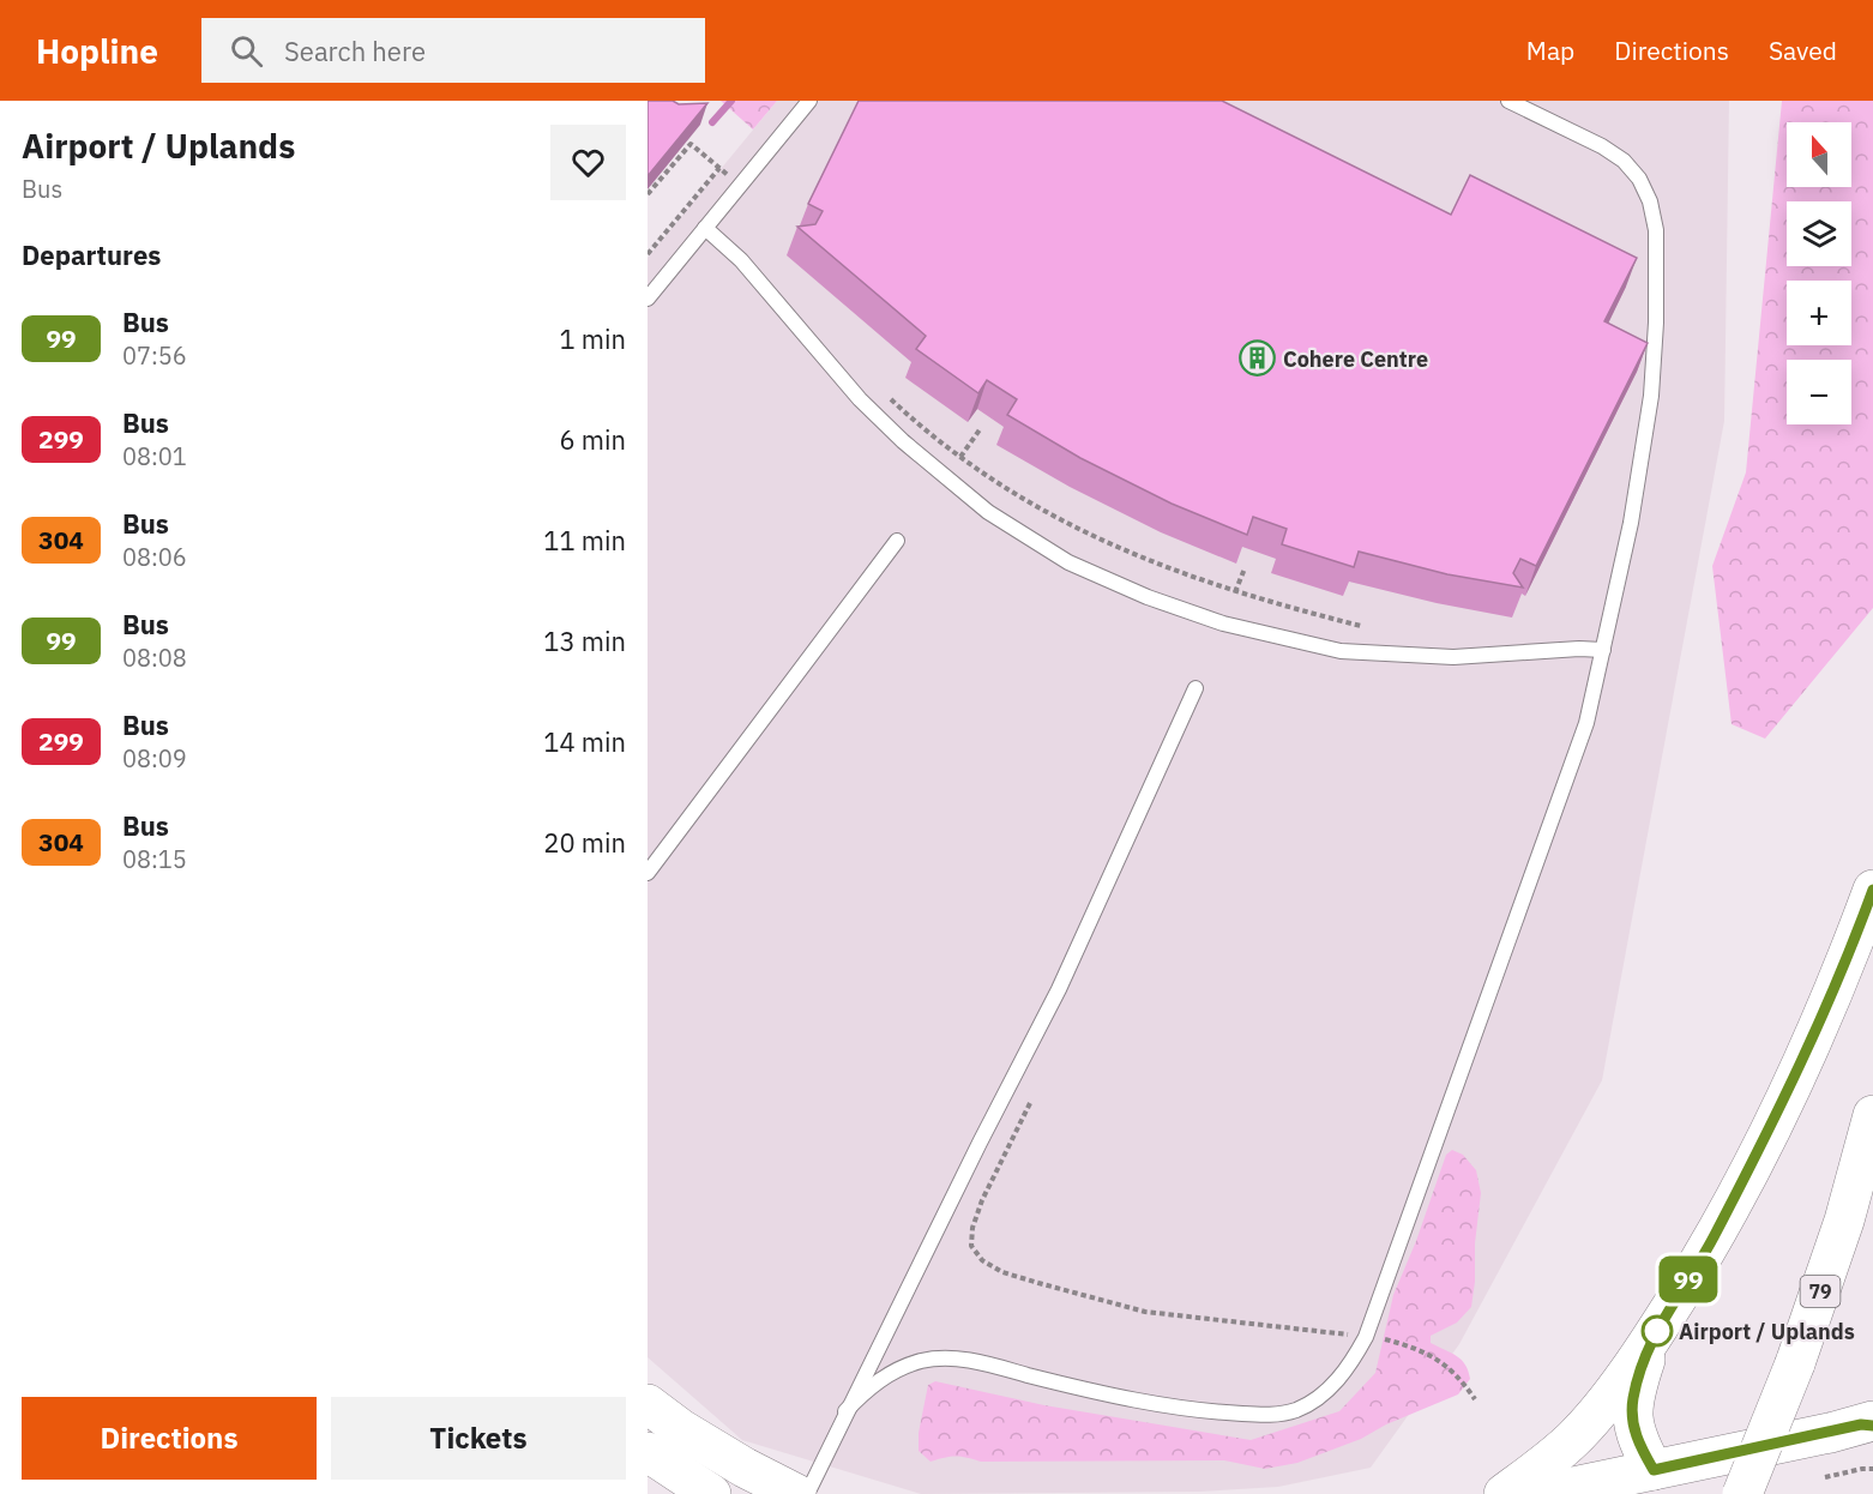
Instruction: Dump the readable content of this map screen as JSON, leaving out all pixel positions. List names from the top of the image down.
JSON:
{
  "streets": {
    "main road": ["79"]
  },
  "places": {
    "building": ["Cohere Centre"],
    "other": ["Airport / Uplands"]
  },
  "lines": ["bus line 99"],
  "north": "top",
  "page": {
    "header": "Hopline",
    "search": "Search here",
    "nav": ["Map", "Directions", "Saved"],
    "heading": [
      ["Airport / Uplands", "Bus"],
      "Departures"
    ],
    "on_map": "99",
    "map_buttons": ["+", "−"],
    "list": [
      {
        "mark": "99",
        "name": "Bus",
        "note": "07:56",
        "value": "1 min"
      },
      {
        "mark": "299",
        "name": "Bus",
        "note": "08:01",
        "value": "6 min"
      },
      {
        "mark": "304",
        "name": "Bus",
        "note": "08:06",
        "value": "11 min"
      },
      {
        "mark": "99",
        "name": "Bus",
        "note": "08:08",
        "value": "13 min"
      },
      {
        "mark": "299",
        "name": "Bus",
        "note": "08:09",
        "value": "14 min"
      },
      {
        "mark": "304",
        "name": "Bus",
        "note": "08:15",
        "value": "20 min"
      }
    ],
    "buttons": ["Directions", "Tickets"]
  }
}
